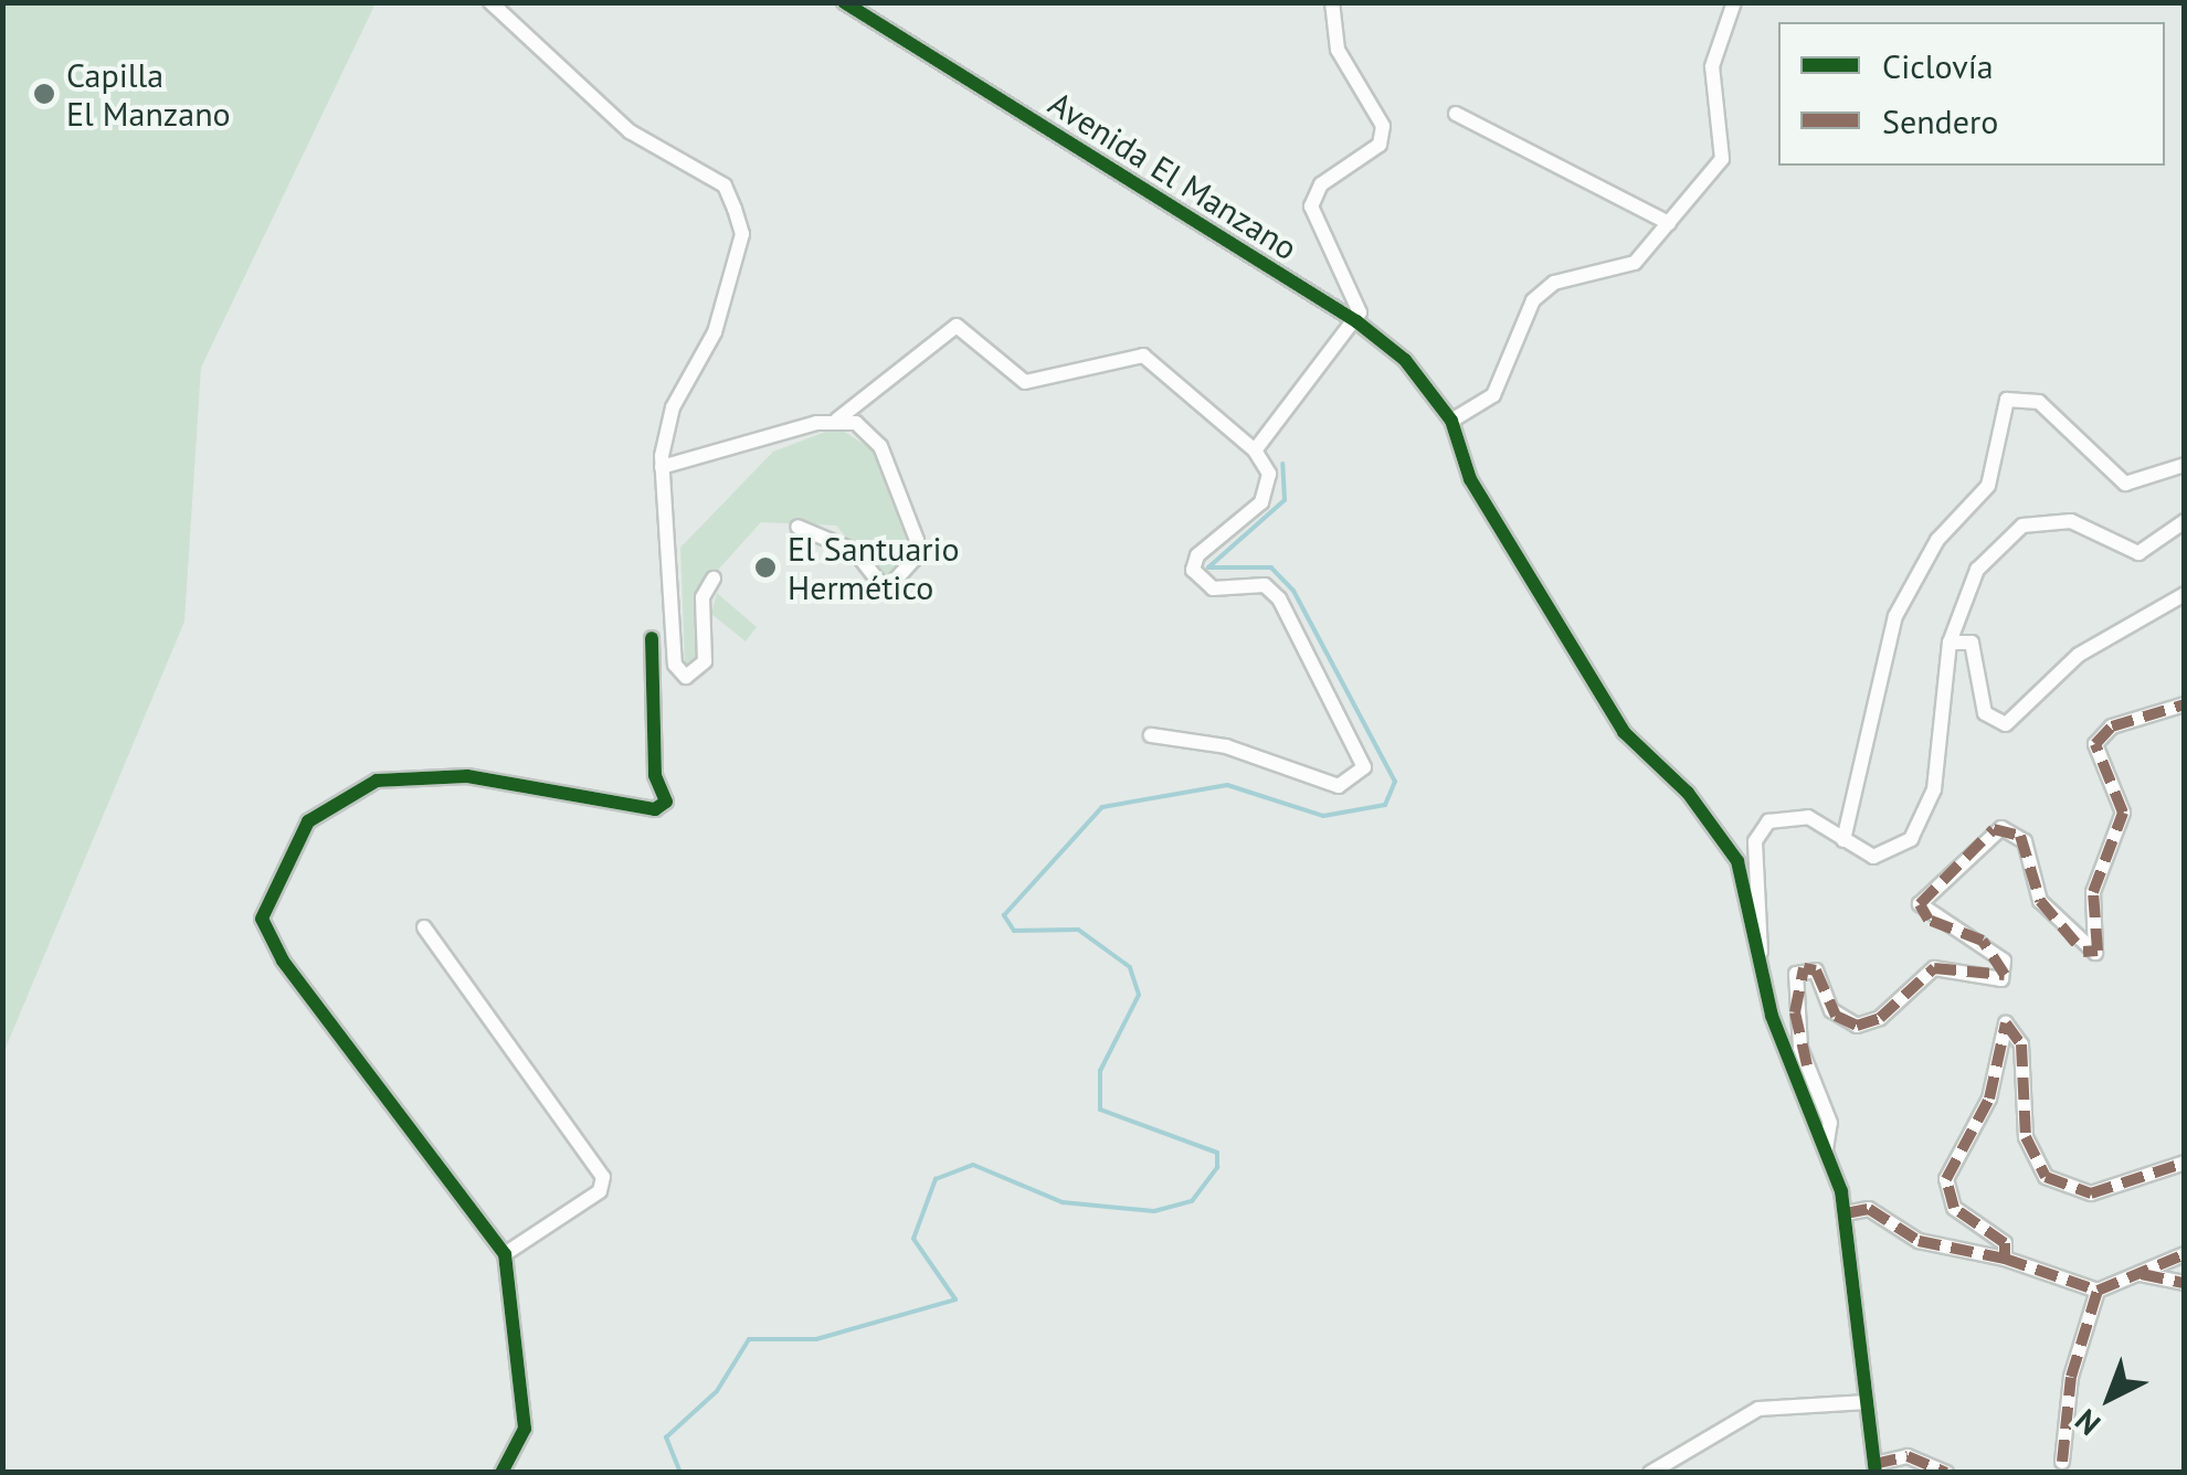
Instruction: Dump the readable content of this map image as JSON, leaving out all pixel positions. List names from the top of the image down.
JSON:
{
  "streets": {
    "street": ["Avenida El Manzano"]
  },
  "places": ["Capilla El Manzano", "El Santuario Hermético"],
  "legend": ["Ciclovía", "Sendero"],
  "north": "bottom left"
}
